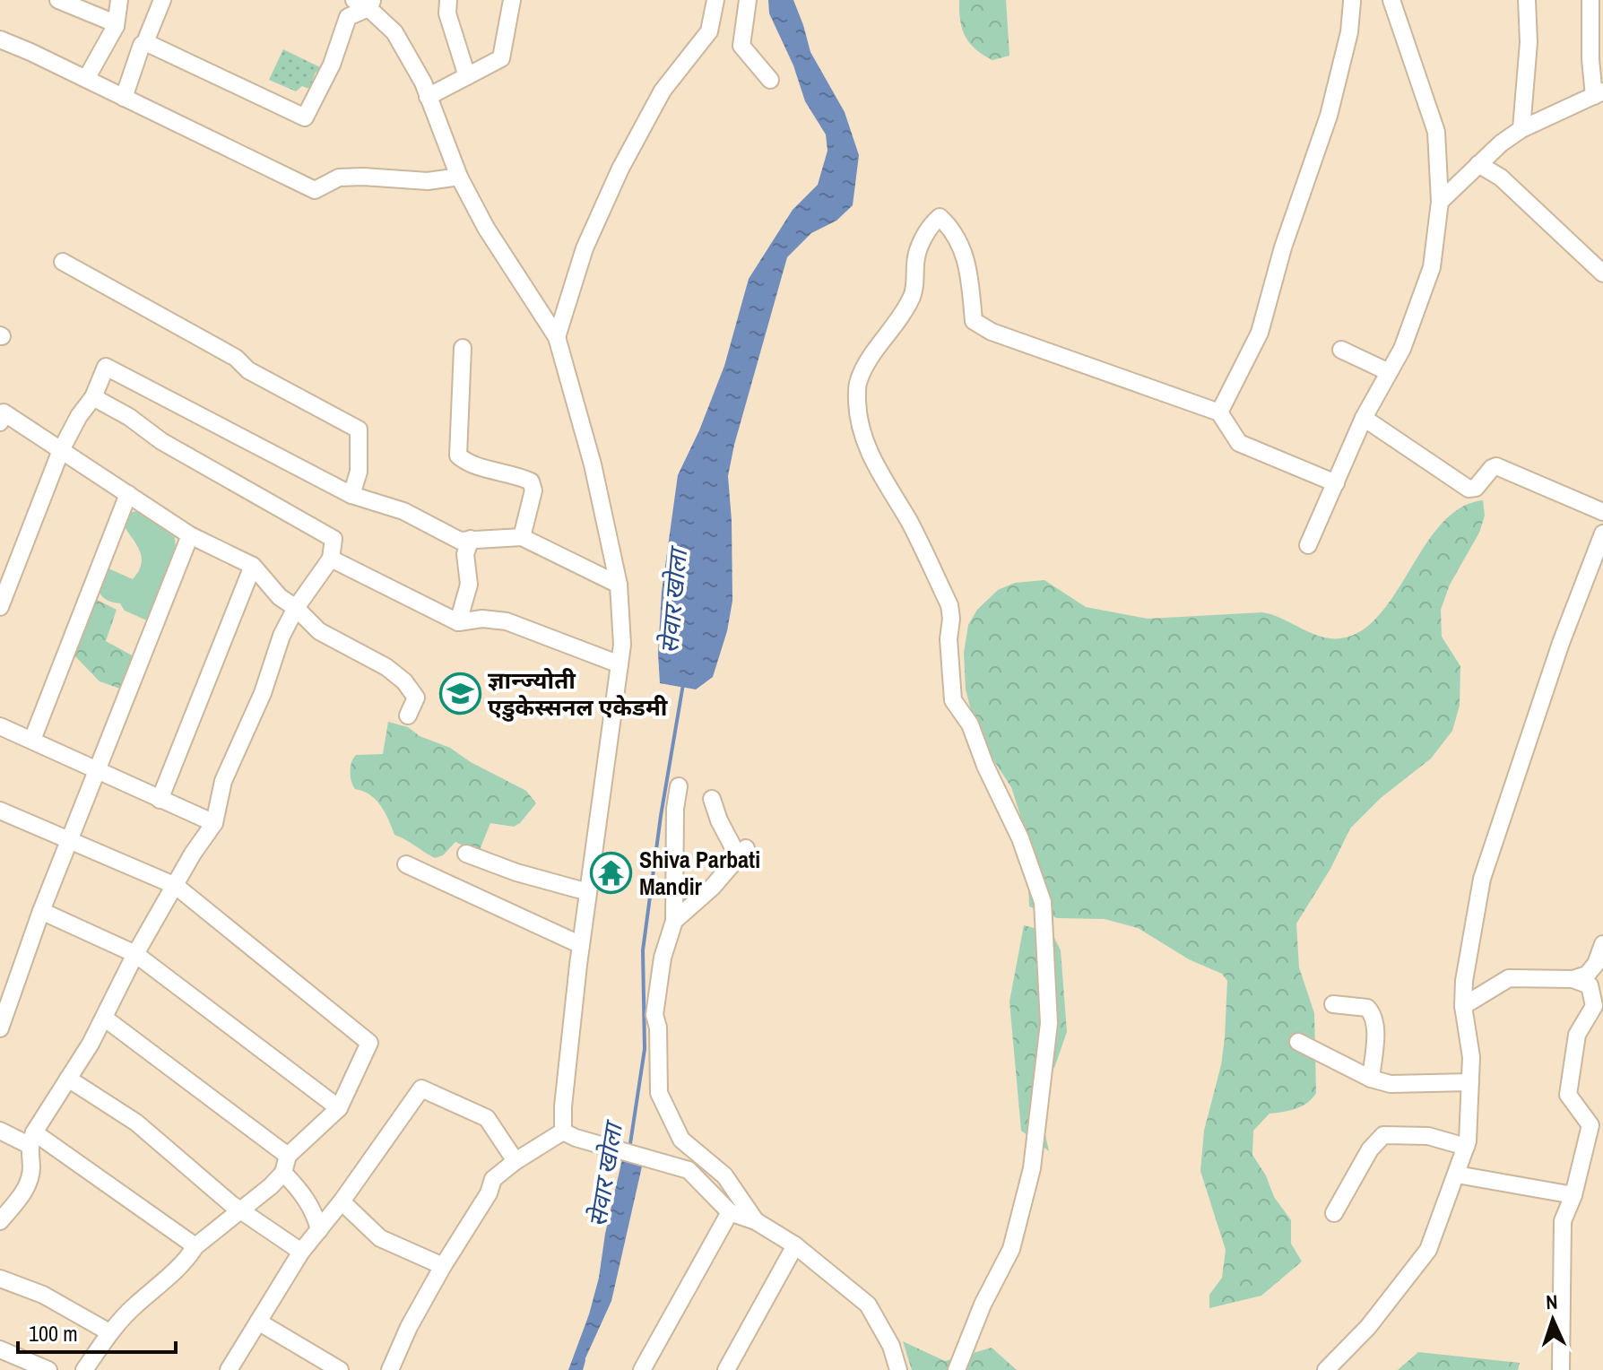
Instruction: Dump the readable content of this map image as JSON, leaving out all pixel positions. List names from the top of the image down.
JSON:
{
  "water": ["सेवार खोला"],
  "places": {
    "school or university": ["ज्ञान्ज्योती एडुकेस्सनल एकेडमी"],
    "temple": ["Shiva Parbati Mandir"]
  },
  "scale_bar": "100 m",
  "north": "top"
}
